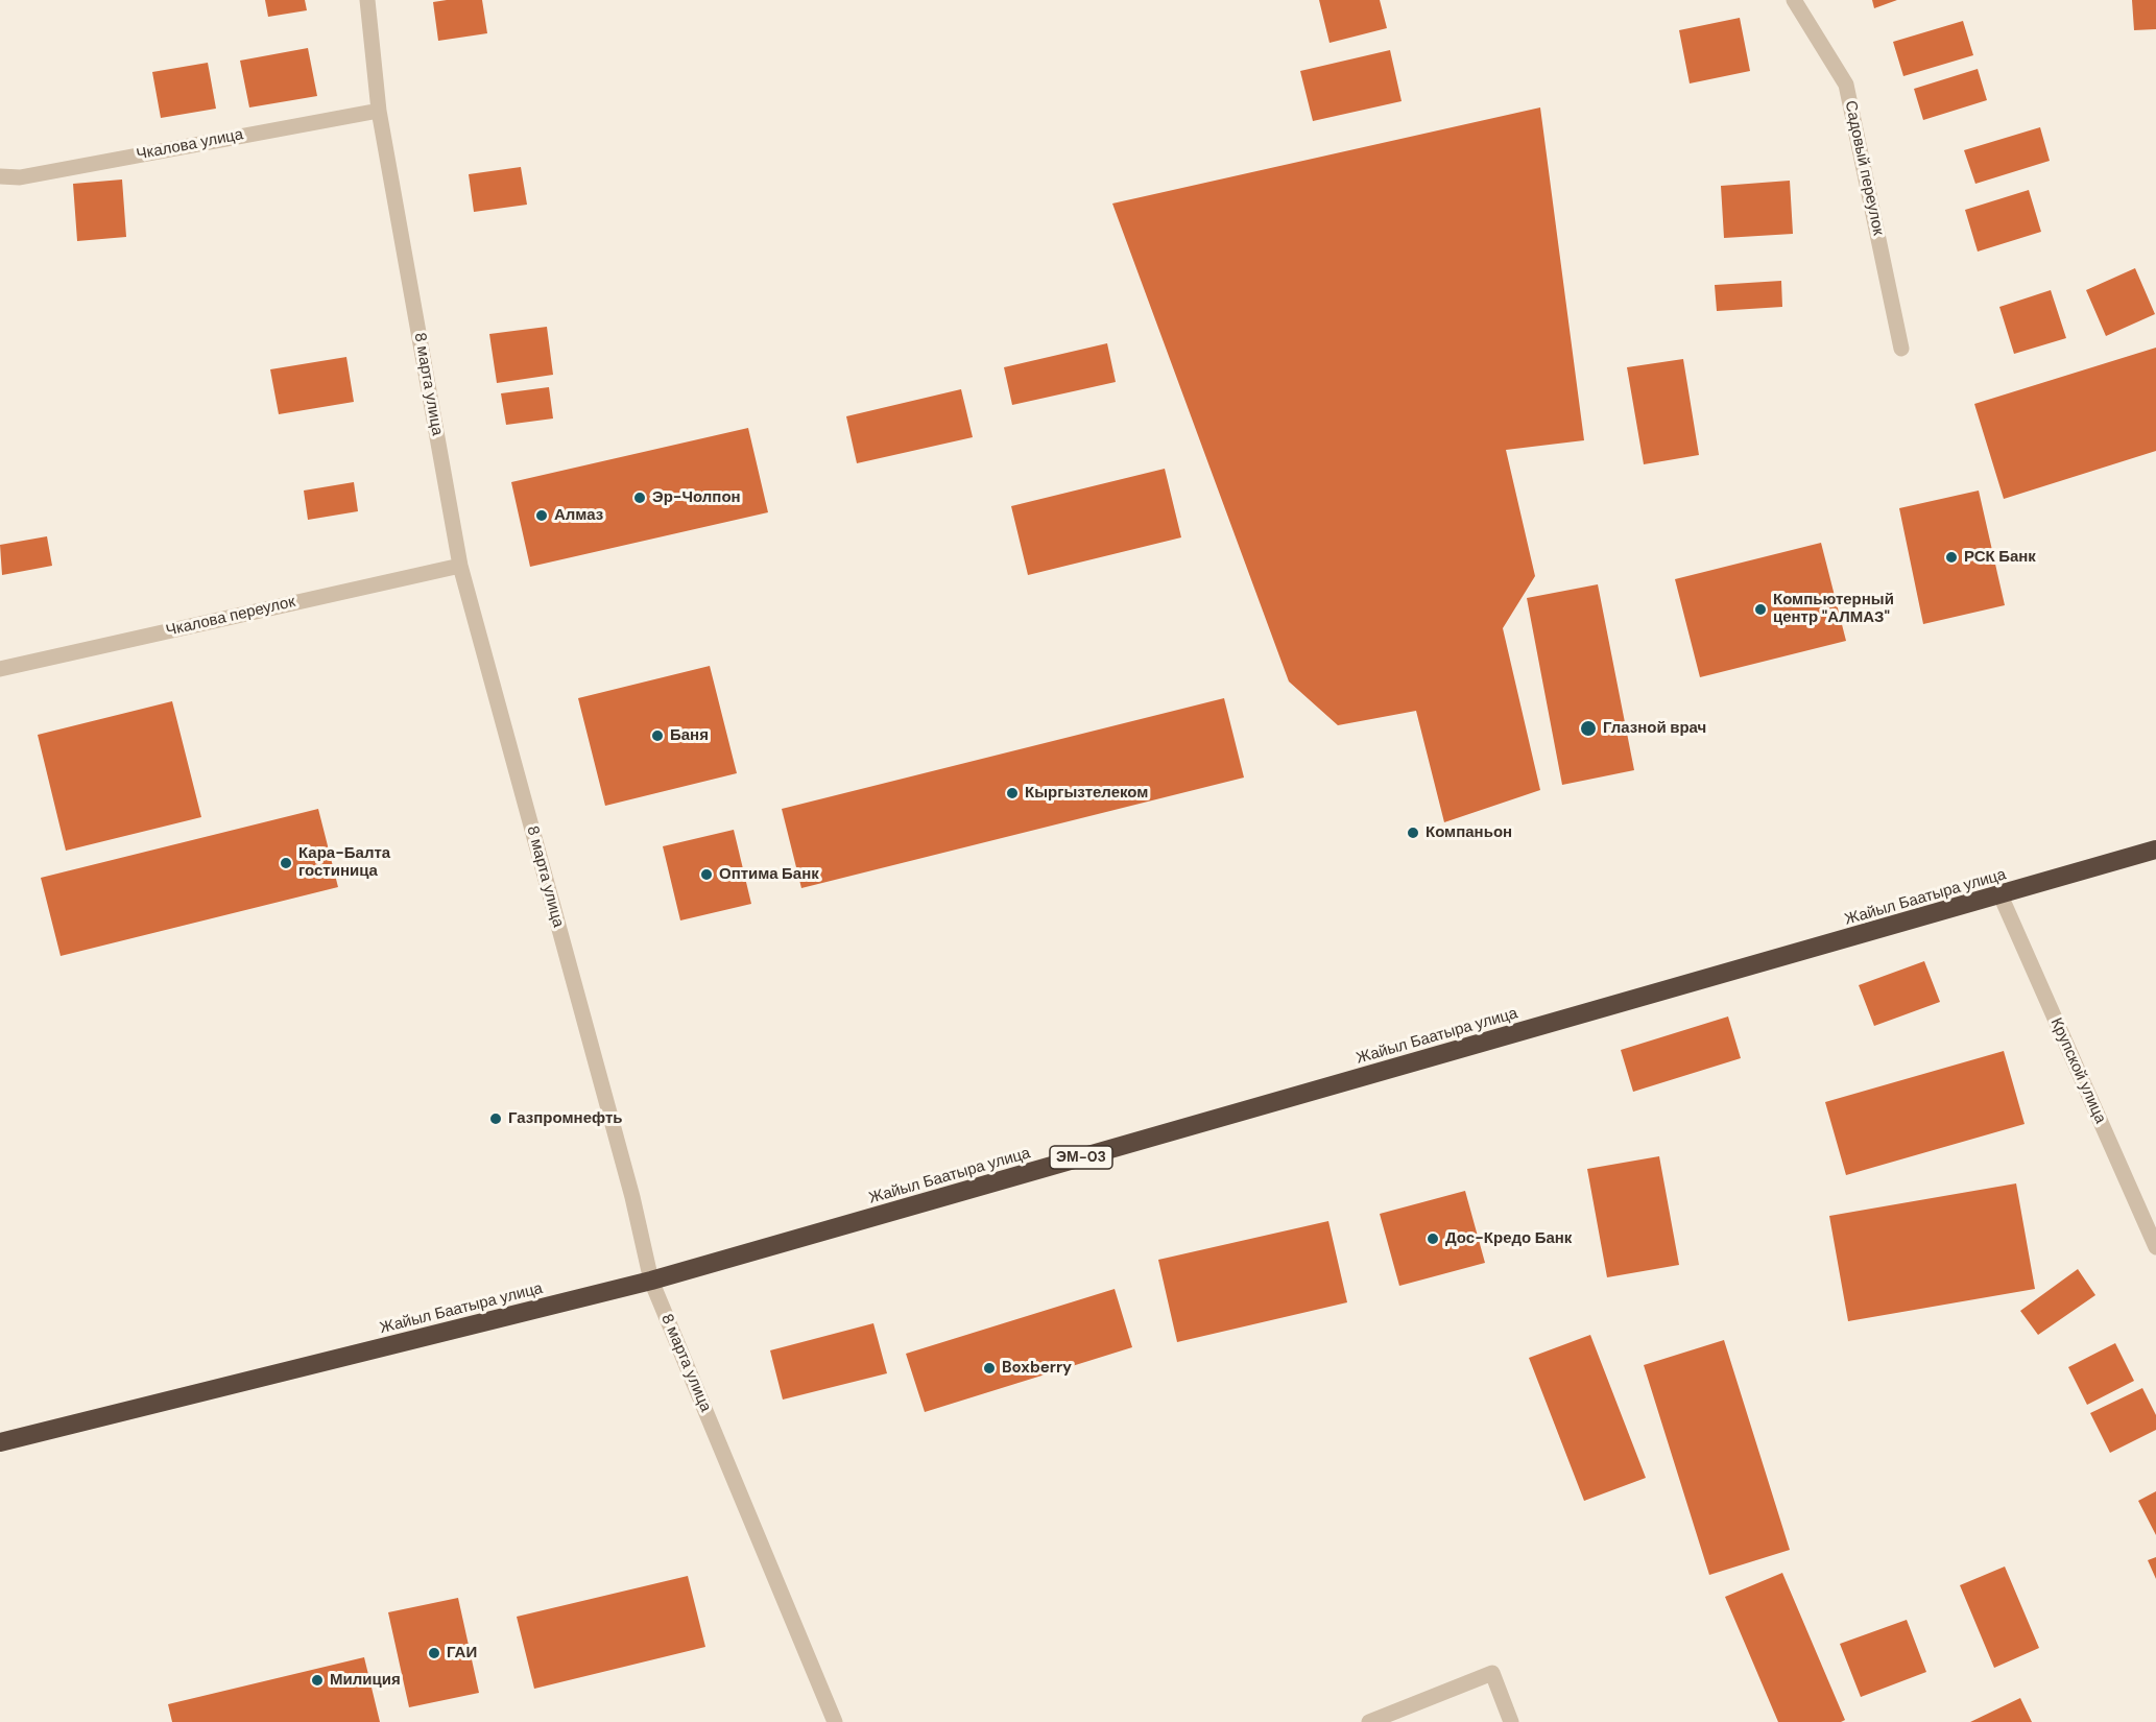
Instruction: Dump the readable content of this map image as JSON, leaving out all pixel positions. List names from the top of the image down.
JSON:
{
  "streets": {
    "highway": ["Жайыл Баатыра улица", "ЭМ-03"],
    "street": [
      "Чкалова улица",
      "Садовый переулок",
      "8 марта улица",
      "Чкалова переулок",
      "Крупской улица"
    ]
  },
  "crossings": [
    ["Чкалова улица", "8 марта улица"],
    ["8 марта улица", "Чкалова переулок"],
    ["8 марта улица", "Жайыл Баатыра улица"],
    ["Жайыл Баатыра улица", "Крупской улица"]
  ],
  "places": [
    "Эр-Чолпон",
    "Алмаз",
    "РСК Банк",
    "Компьютерный центр \"АЛМАЗ\"",
    "Глазной врач",
    "Баня",
    "Кыргызтелеком",
    "Компаньон",
    "Кара-Балта гостиница",
    "Оптима Банк",
    "Газпромнефть",
    "Дос-Кредо Банк",
    "Boxberry",
    "ГАИ",
    "Милиция"
  ]
}
